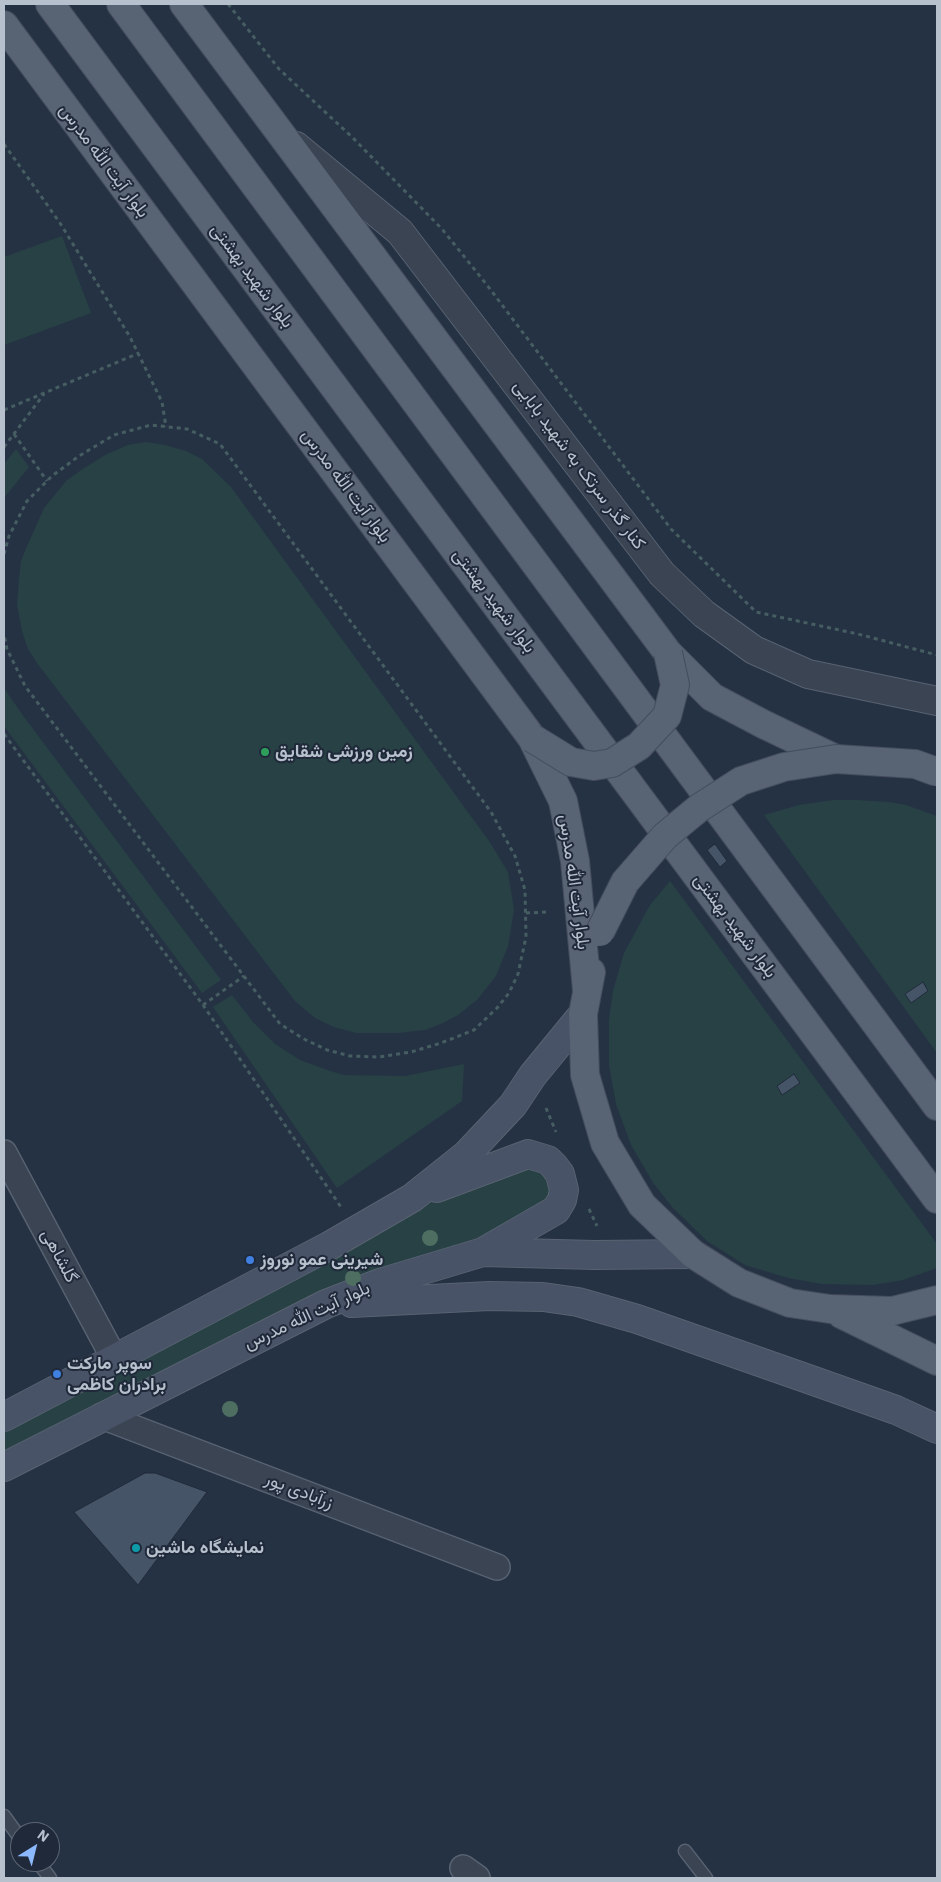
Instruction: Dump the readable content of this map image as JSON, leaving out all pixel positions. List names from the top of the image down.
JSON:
{
  "streets": {
    "main road": ["بلوار آیت الله مدرس", "بلوار شهید بهشتی"],
    "street": ["کنار گذر سرتک به شهید بابایی", "گلشاهی", "زرآبادی پور"]
  },
  "crossings": [
    ["بلوار آیت الله مدرس", "زرآبادی پور"]
  ],
  "places": [
    "زمین ورزشی شقایق",
    "شیرینی عمو نوروز",
    "سوپر مارکت برادران کاظمی",
    "نمایشگاه ماشین"
  ],
  "north": "top right"
}
